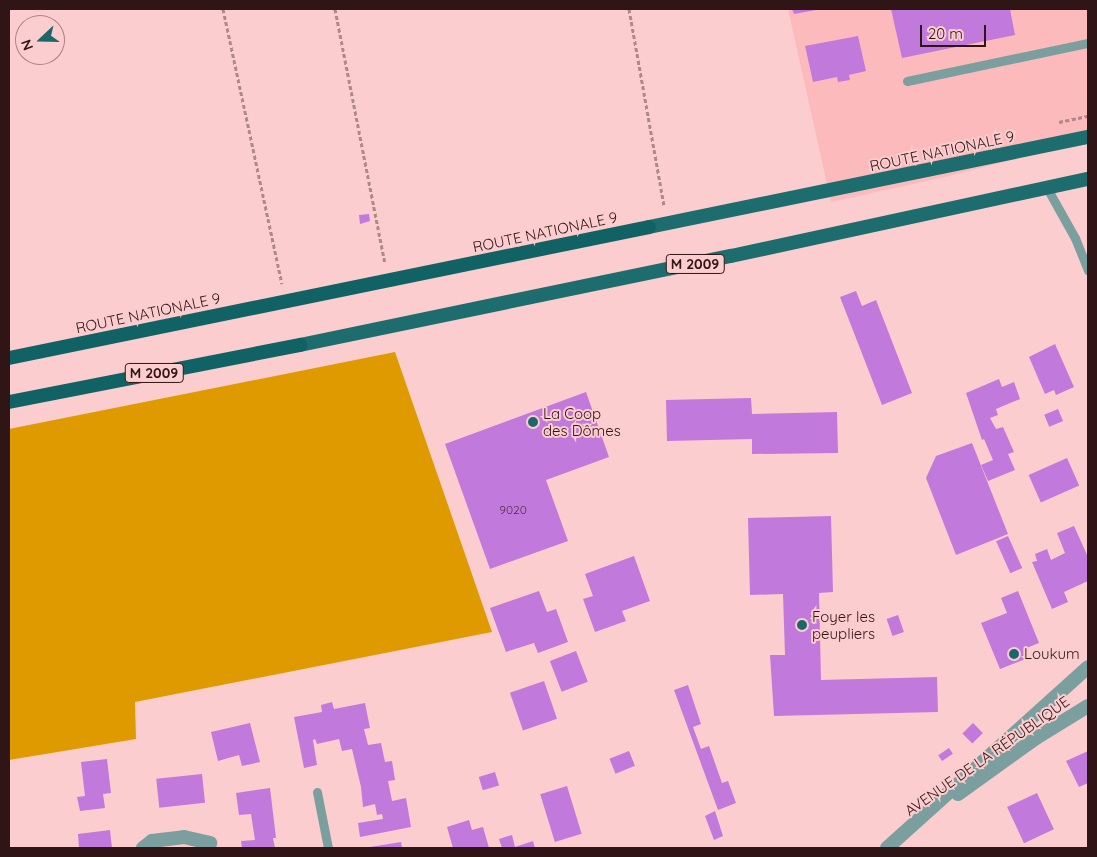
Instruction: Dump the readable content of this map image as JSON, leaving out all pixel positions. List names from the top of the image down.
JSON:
{
  "streets": {
    "highway": ["ROUTE NATIONALE 9", "M 2009"],
    "street": ["AVENUE DE LA RÉPUBLIQUE"]
  },
  "places": ["La Coop des Dômes", "Foyer les peupliers", "Loukum"],
  "house_numbers": ["9020"],
  "scale_bar": "20 m",
  "north": "left"
}
